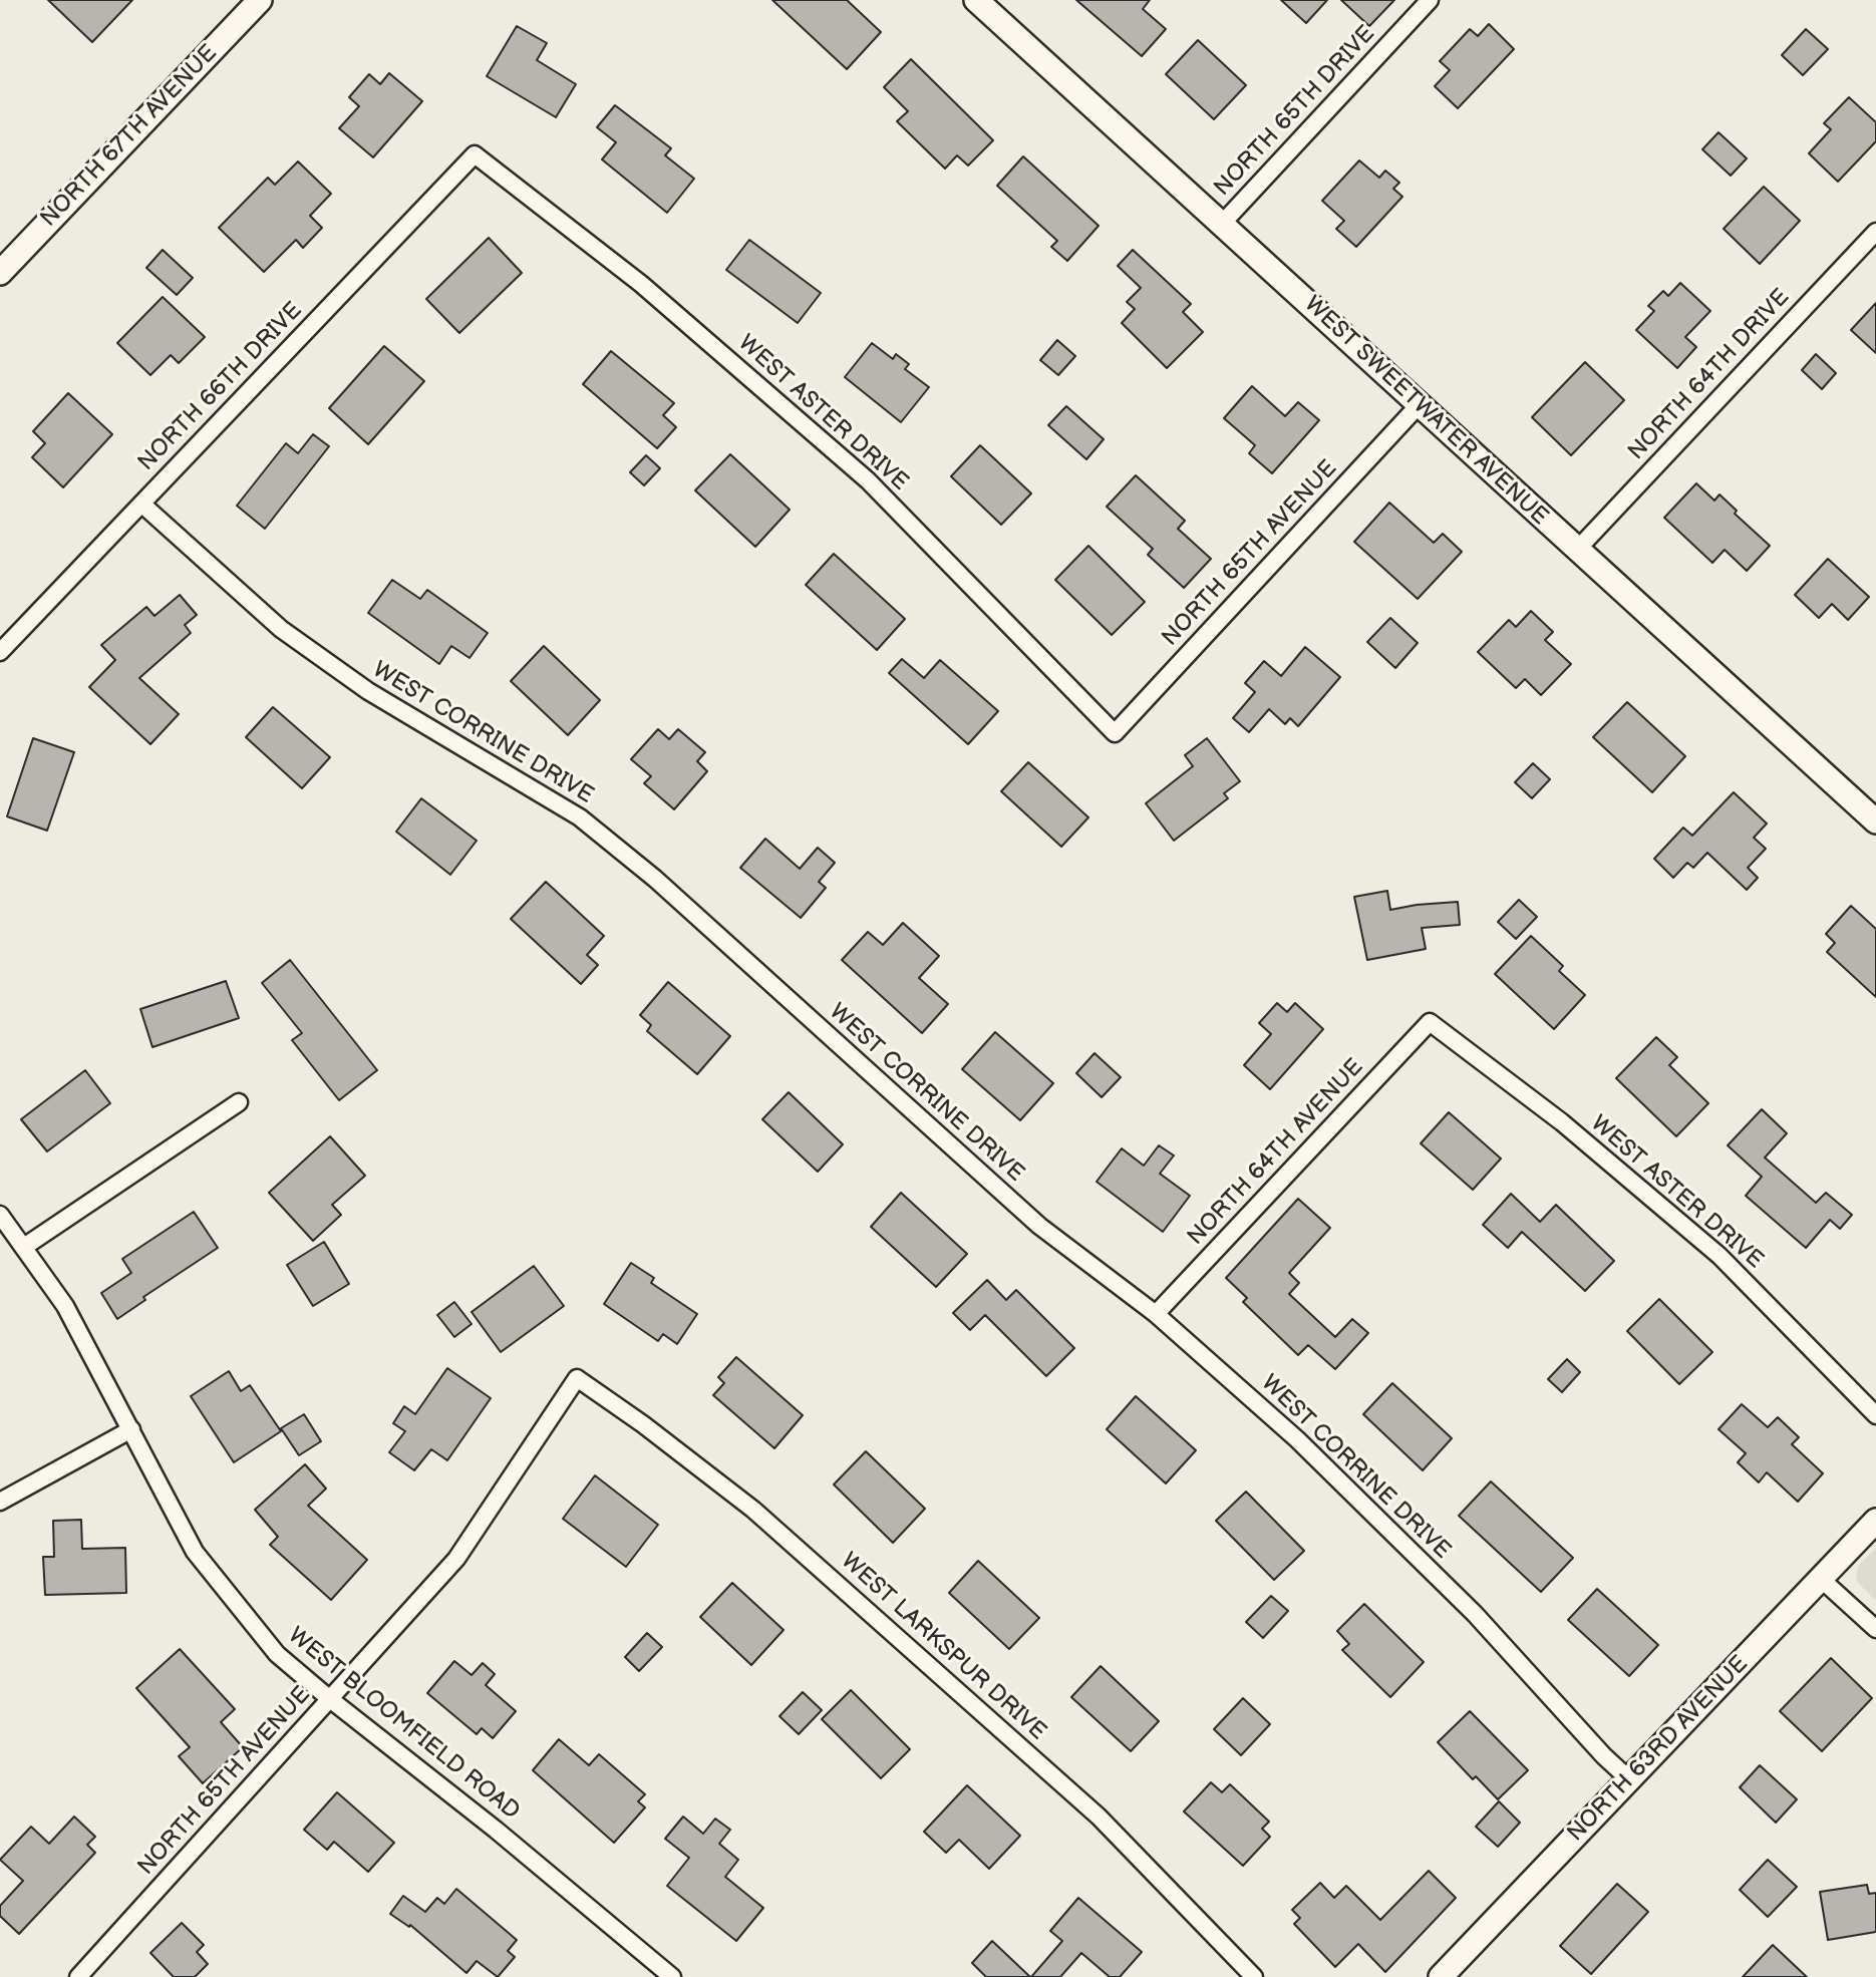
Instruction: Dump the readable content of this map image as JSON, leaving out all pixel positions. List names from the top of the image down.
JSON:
{
  "streets": {
    "street": [
      "NORTH 65TH DRIVE",
      "NORTH 67TH AVENUE",
      "NORTH 64TH DRIVE",
      "NORTH 66TH DRIVE",
      "WEST SWEETWATER AVENUE",
      "WEST ASTER DRIVE",
      "NORTH 65TH AVENUE",
      "WEST CORRINE DRIVE",
      "NORTH 64TH AVENUE",
      "WEST LARKSPUR DRIVE",
      "WEST BLOOMFIELD ROAD",
      "NORTH 63RD AVENUE"
    ]
  },
  "crossings": [
    ["NORTH 65TH DRIVE", "WEST SWEETWATER AVENUE"],
    ["NORTH 64TH DRIVE", "WEST SWEETWATER AVENUE"],
    ["NORTH 66TH DRIVE", "WEST ASTER DRIVE"],
    ["NORTH 66TH DRIVE", "WEST CORRINE DRIVE"],
    ["WEST SWEETWATER AVENUE", "NORTH 65TH AVENUE"],
    ["WEST ASTER DRIVE", "NORTH 65TH AVENUE"],
    ["WEST ASTER DRIVE", "NORTH 64TH AVENUE"],
    ["NORTH 65TH AVENUE", "WEST LARKSPUR DRIVE"],
    ["NORTH 65TH AVENUE", "WEST BLOOMFIELD ROAD"],
    ["WEST CORRINE DRIVE", "NORTH 64TH AVENUE"],
    ["WEST CORRINE DRIVE", "NORTH 63RD AVENUE"]
  ]
}
